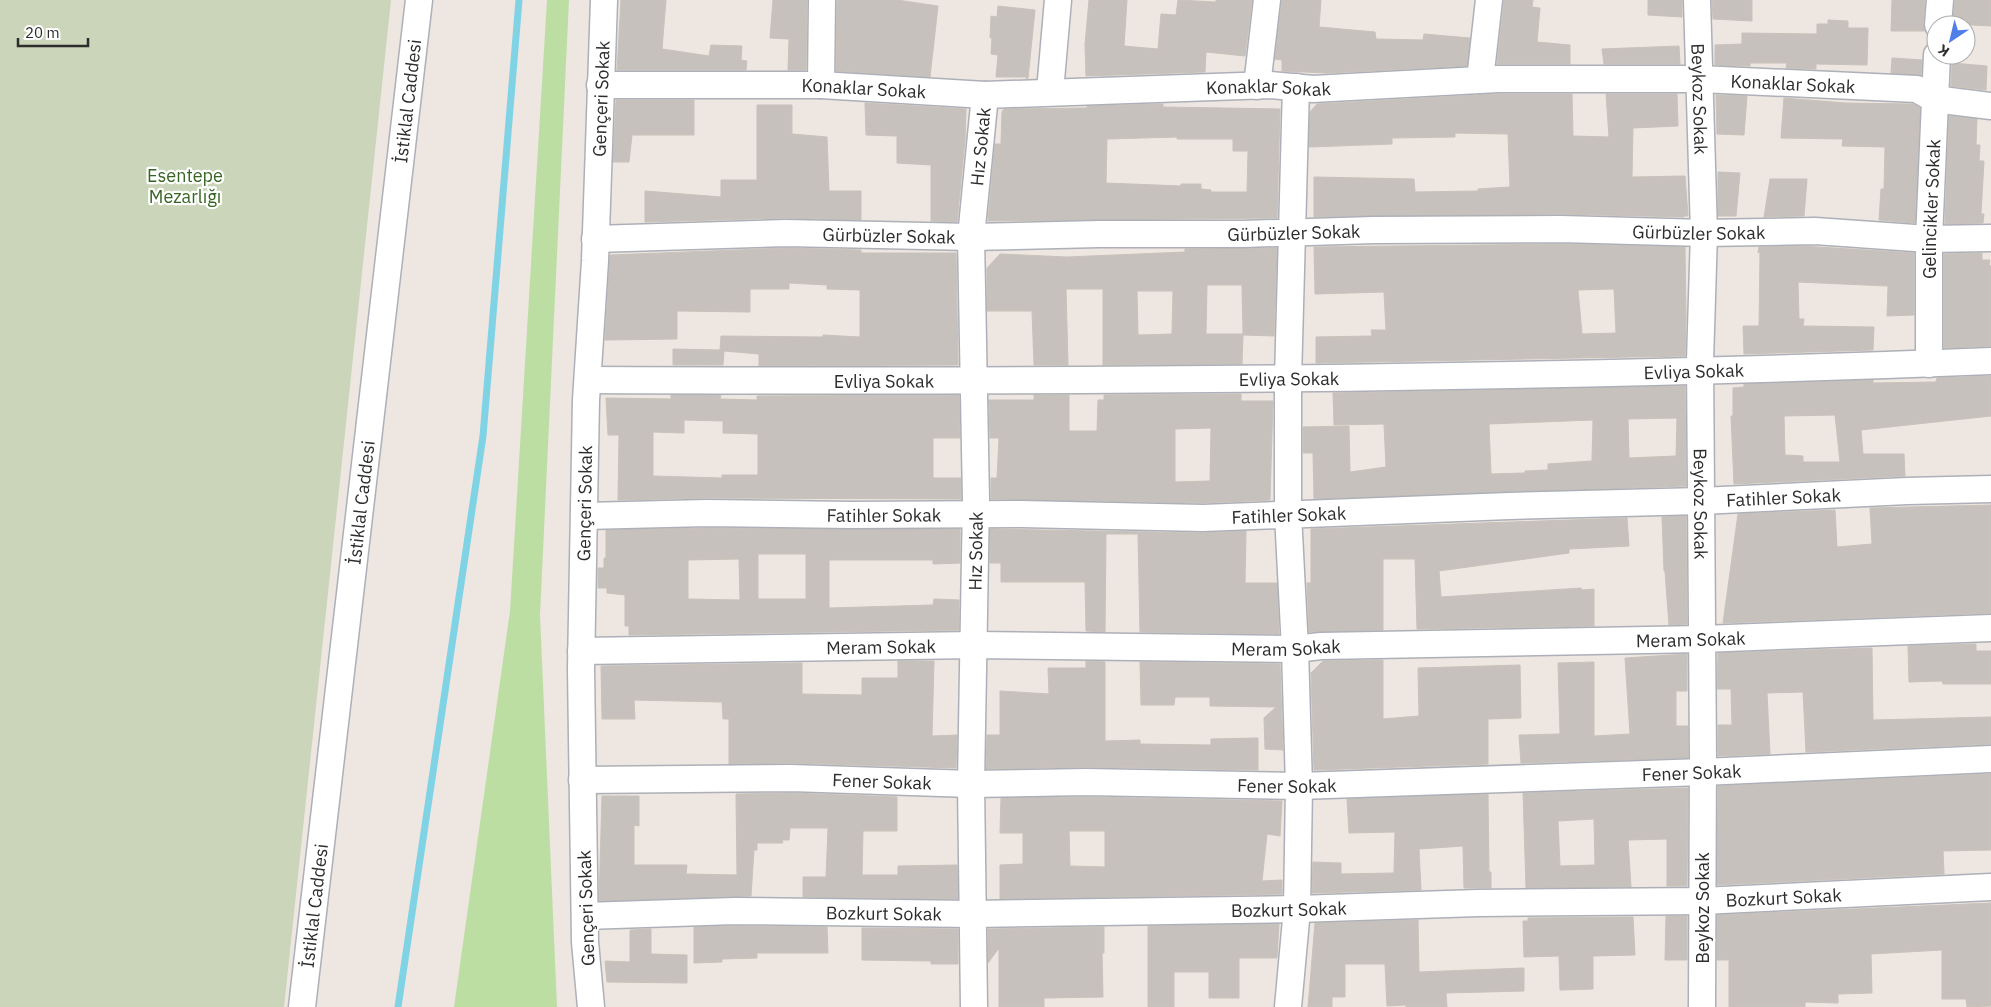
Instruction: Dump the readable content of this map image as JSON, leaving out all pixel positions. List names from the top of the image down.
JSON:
{
  "streets": {
    "street": [
      "Konaklar Sokak",
      "Gençeri Sokak",
      "Beykoz Sokak",
      "İstiklal Caddesi",
      "Hız Sokak",
      "Gelincikler Sokak",
      "Gürbüzler Sokak",
      "Evliya Sokak",
      "Fatihler Sokak",
      "Meram Sokak",
      "Fener Sokak",
      "Bozkurt Sokak"
    ]
  },
  "crossings": [
    ["Konaklar Sokak", "Gençeri Sokak"],
    ["Konaklar Sokak", "Beykoz Sokak"],
    ["Konaklar Sokak", "Hız Sokak"],
    ["Konaklar Sokak", "Gelincikler Sokak"],
    ["Gençeri Sokak", "Gürbüzler Sokak"],
    ["Gençeri Sokak", "Evliya Sokak"],
    ["Gençeri Sokak", "Fatihler Sokak"],
    ["Gençeri Sokak", "Meram Sokak"],
    ["Gençeri Sokak", "Fener Sokak"],
    ["Gençeri Sokak", "Bozkurt Sokak"],
    ["Beykoz Sokak", "Gürbüzler Sokak"],
    ["Beykoz Sokak", "Evliya Sokak"],
    ["Beykoz Sokak", "Fatihler Sokak"],
    ["Beykoz Sokak", "Meram Sokak"],
    ["Beykoz Sokak", "Fener Sokak"],
    ["Beykoz Sokak", "Bozkurt Sokak"],
    ["Hız Sokak", "Gürbüzler Sokak"],
    ["Hız Sokak", "Evliya Sokak"],
    ["Hız Sokak", "Fatihler Sokak"],
    ["Hız Sokak", "Meram Sokak"],
    ["Hız Sokak", "Fener Sokak"],
    ["Hız Sokak", "Bozkurt Sokak"],
    ["Gelincikler Sokak", "Gürbüzler Sokak"],
    ["Gelincikler Sokak", "Evliya Sokak"]
  ],
  "parks": ["Esentepe Mezarlığı"],
  "scale_bar": "20 m",
  "north": "bottom left"
}
